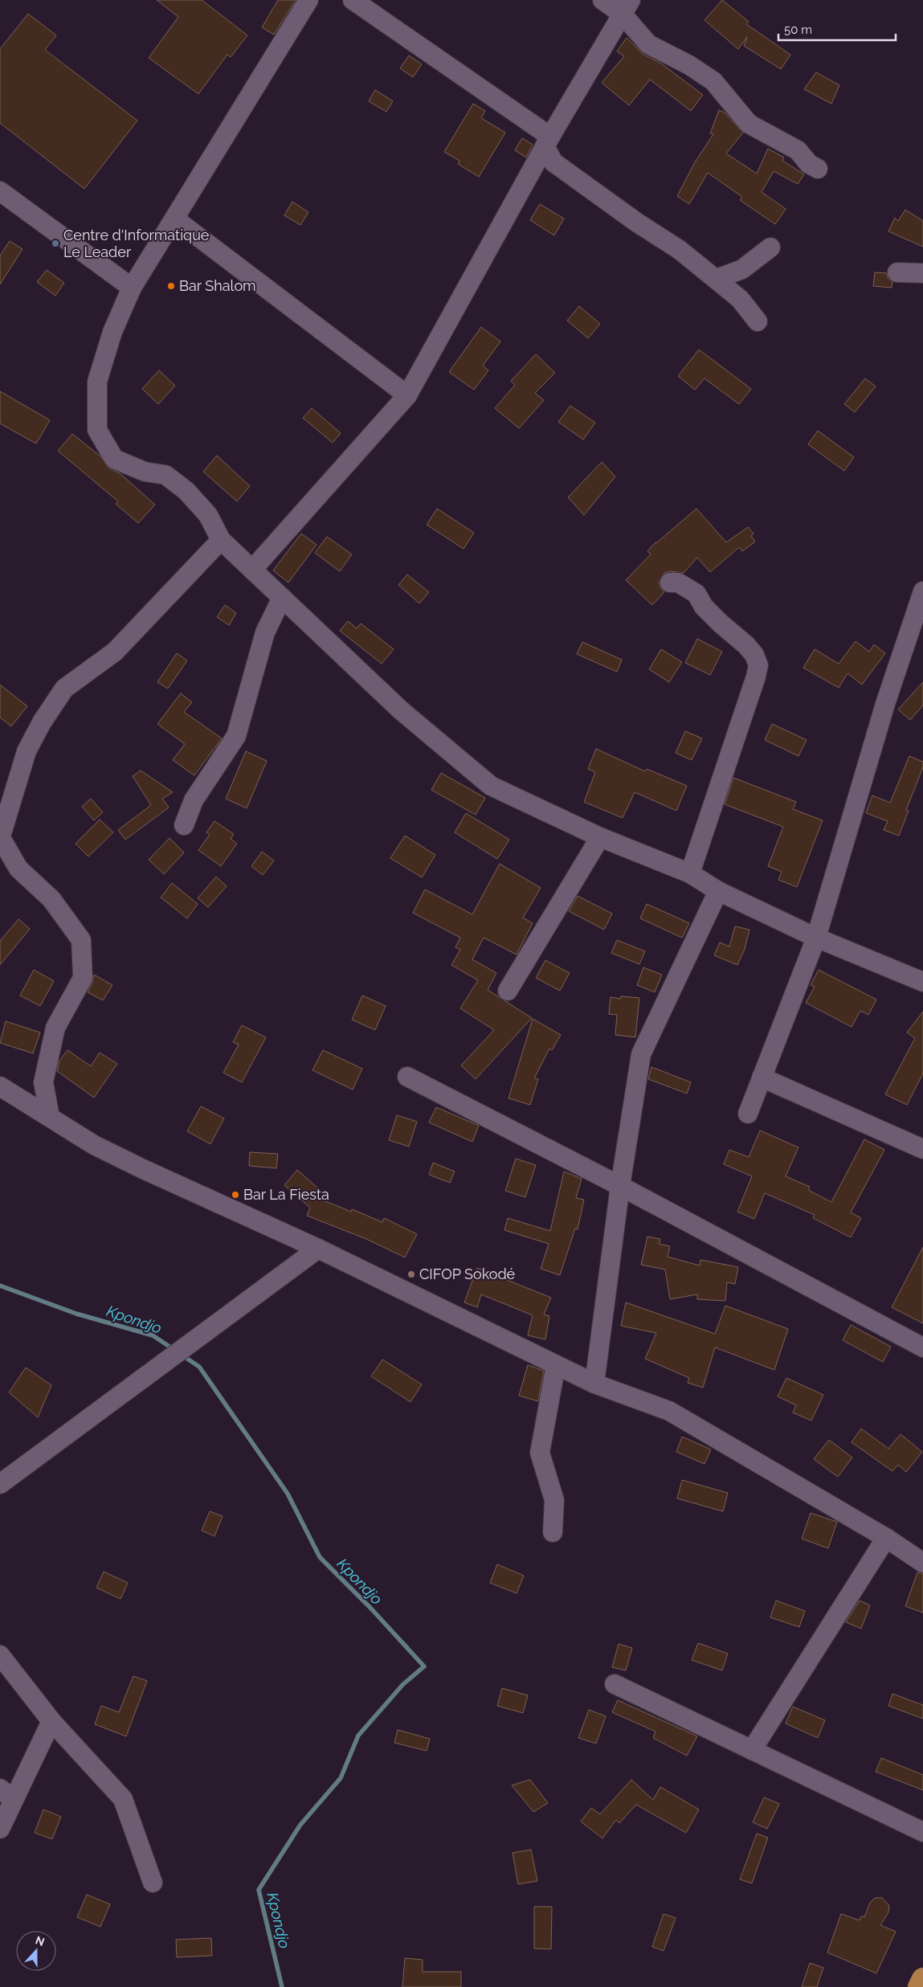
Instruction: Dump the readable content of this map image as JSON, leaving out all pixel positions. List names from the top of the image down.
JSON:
{
  "water": ["Kpondjo"],
  "places": [
    "Centre d'Informatique Le Leader",
    "Bar Shalom",
    "Bar La Fiesta",
    "CIFOP Sokodé"
  ],
  "scale_bar": "50 m",
  "north": "top"
}
